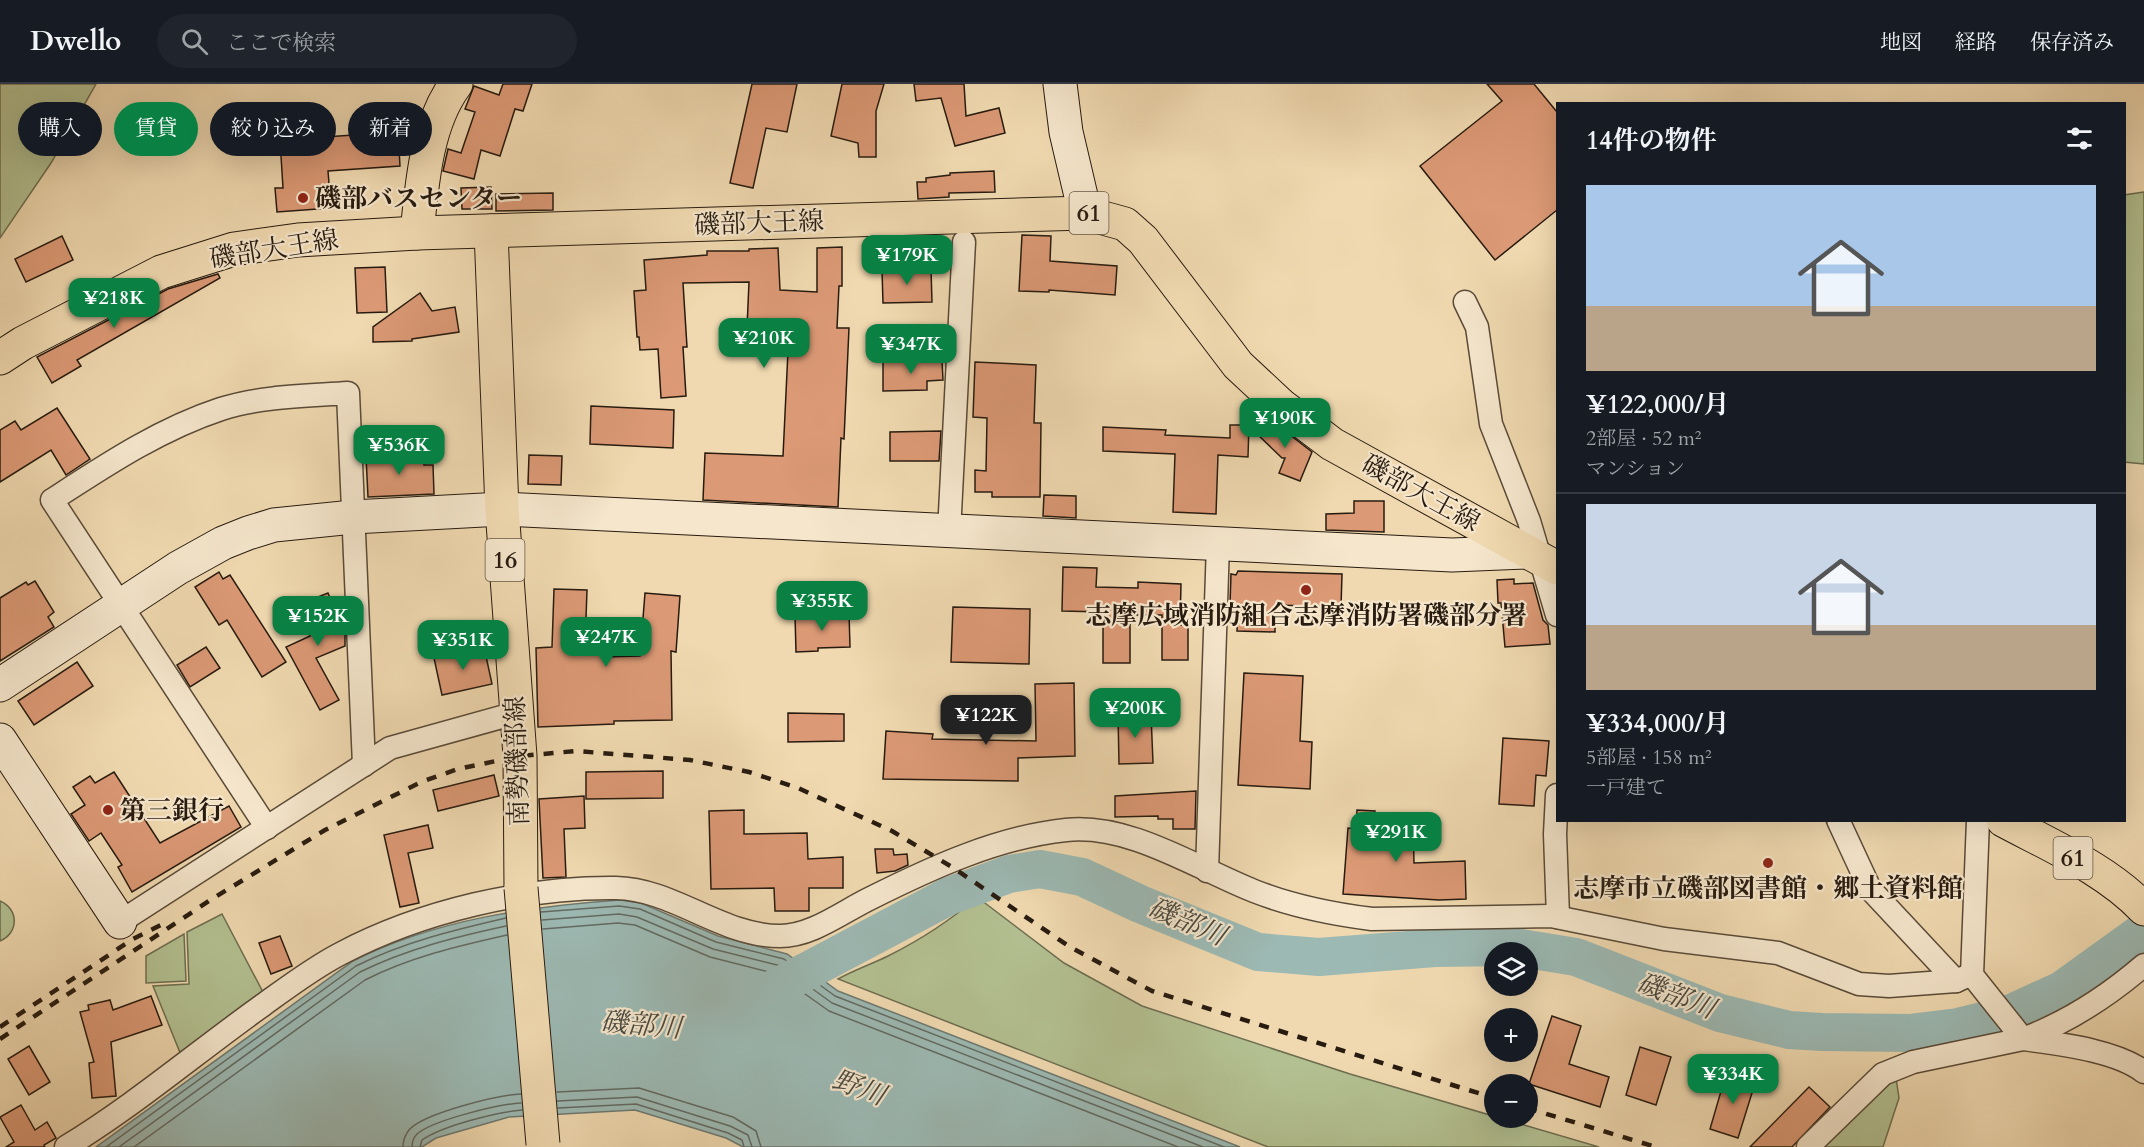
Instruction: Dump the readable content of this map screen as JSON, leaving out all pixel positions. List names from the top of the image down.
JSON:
{
  "streets": {
    "main road": [
      "61",
      "磯部大王線",
      "16",
      "南勢磯部線"
    ]
  },
  "crossings": [
    ["磯部大王線", "南勢磯部線"]
  ],
  "water": ["磯部川", "野川"],
  "places": [
    "磯部バスセンター",
    "志摩広域消防組合志摩消防署磯部分署",
    "第三銀行",
    "志摩市立磯部図書館・郷土資料館"
  ],
  "page": {
    "header": "Dwello",
    "search": "ここで検索",
    "nav": ["地図", "経路", "保存済み"],
    "chip": [
      "購入",
      "賃貸",
      "絞り込み",
      "新着"
    ],
    "heading": "14件の物件",
    "list": [
      {
        "name": "¥122,000/月",
        "note": "2部屋 · 52 m² · マンション"
      },
      {
        "name": "¥334,000/月",
        "note": "5部屋 · 158 m² · 一戸建て"
      }
    ],
    "price": [
      "¥179K",
      "¥218K",
      "¥210K",
      "¥347K",
      "¥190K",
      "¥536K",
      "¥355K",
      "¥152K",
      "¥247K",
      "¥351K",
      "¥200K",
      "¥122K",
      "¥291K",
      "¥334K"
    ],
    "map_buttons": ["+", "−"]
  }
}
